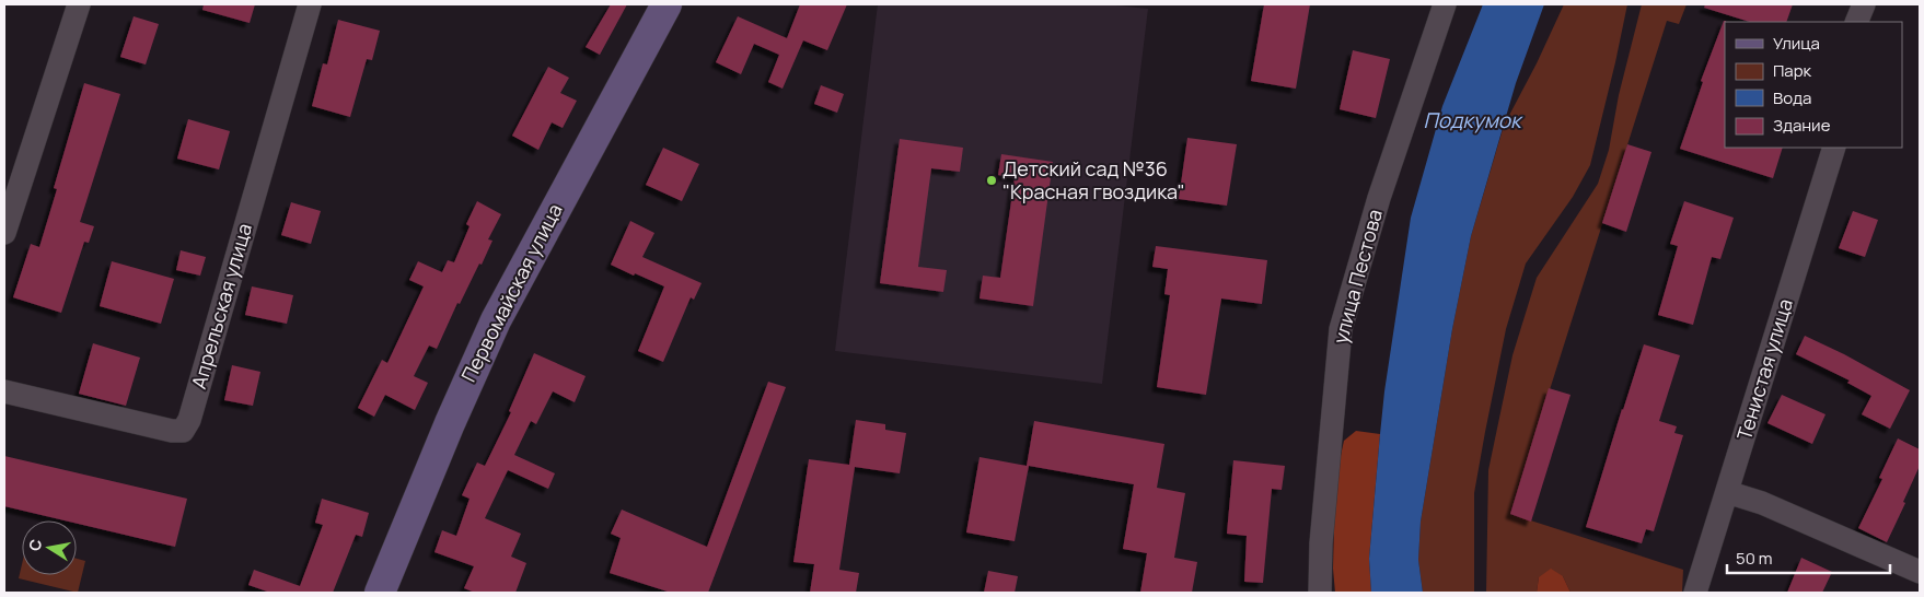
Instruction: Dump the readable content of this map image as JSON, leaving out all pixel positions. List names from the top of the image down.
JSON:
{
  "streets": {
    "street": [
      "улица Пестова",
      "Первомайская улица",
      "Апрельская улица",
      "Тенистая улица"
    ]
  },
  "water": ["Подкумок"],
  "places": ["Детский сад №36 \"Красная гвоздика\""],
  "legend": [
    "Улица",
    "Парк",
    "Вода",
    "Здание"
  ],
  "scale_bar": "50 m",
  "north": "left"
}
